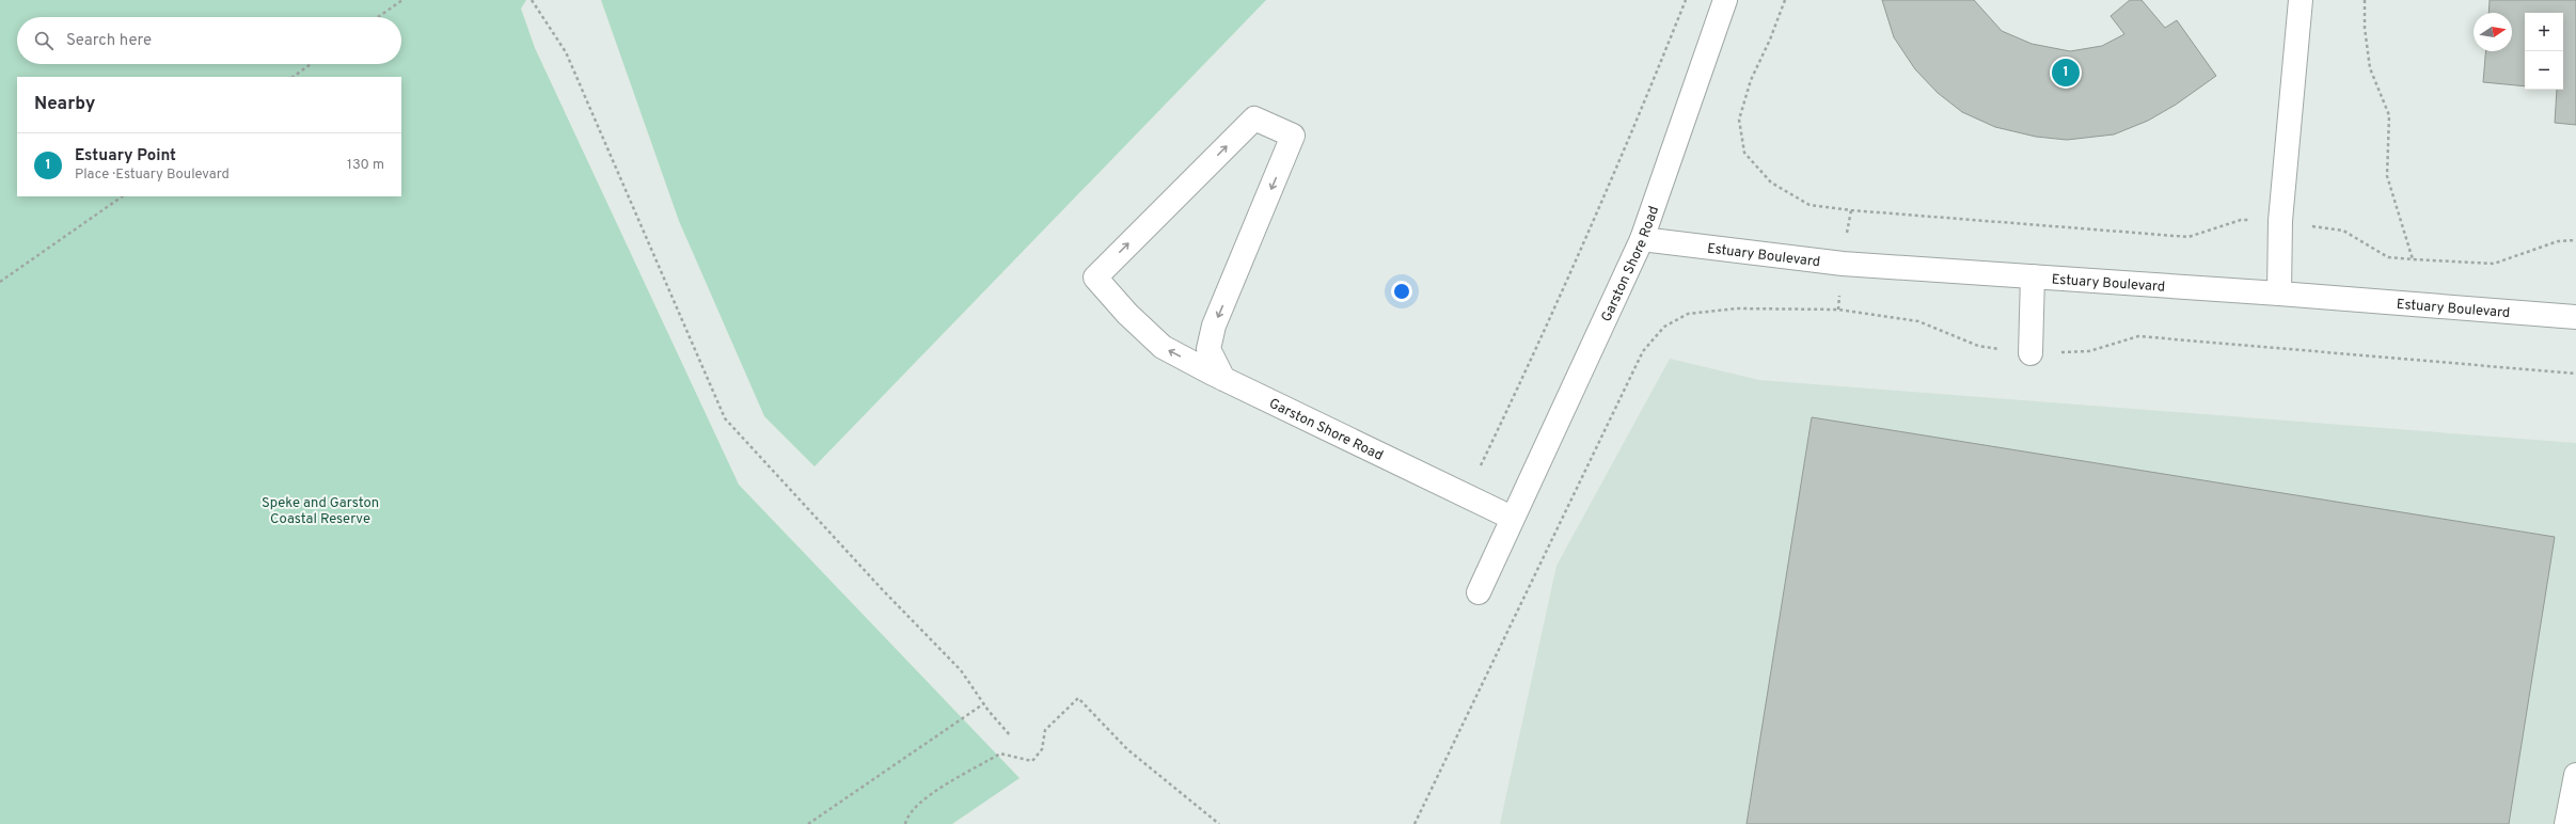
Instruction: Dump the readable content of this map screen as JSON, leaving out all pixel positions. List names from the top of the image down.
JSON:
{
  "streets": {
    "street": ["Estuary Boulevard", "Garston Shore Road"]
  },
  "crossings": [
    ["Estuary Boulevard", "Garston Shore Road"]
  ],
  "parks": ["Speke and Garston Coastal Reserve"],
  "north": "right",
  "page": {
    "map_buttons": ["+", "−"],
    "search": "Search here",
    "pins": "1",
    "heading": "Nearby",
    "list": [
      {
        "mark": "1",
        "name": "Estuary Point",
        "note": "Place · Estuary Boulevard",
        "value": "130 m"
      }
    ]
  }
}
